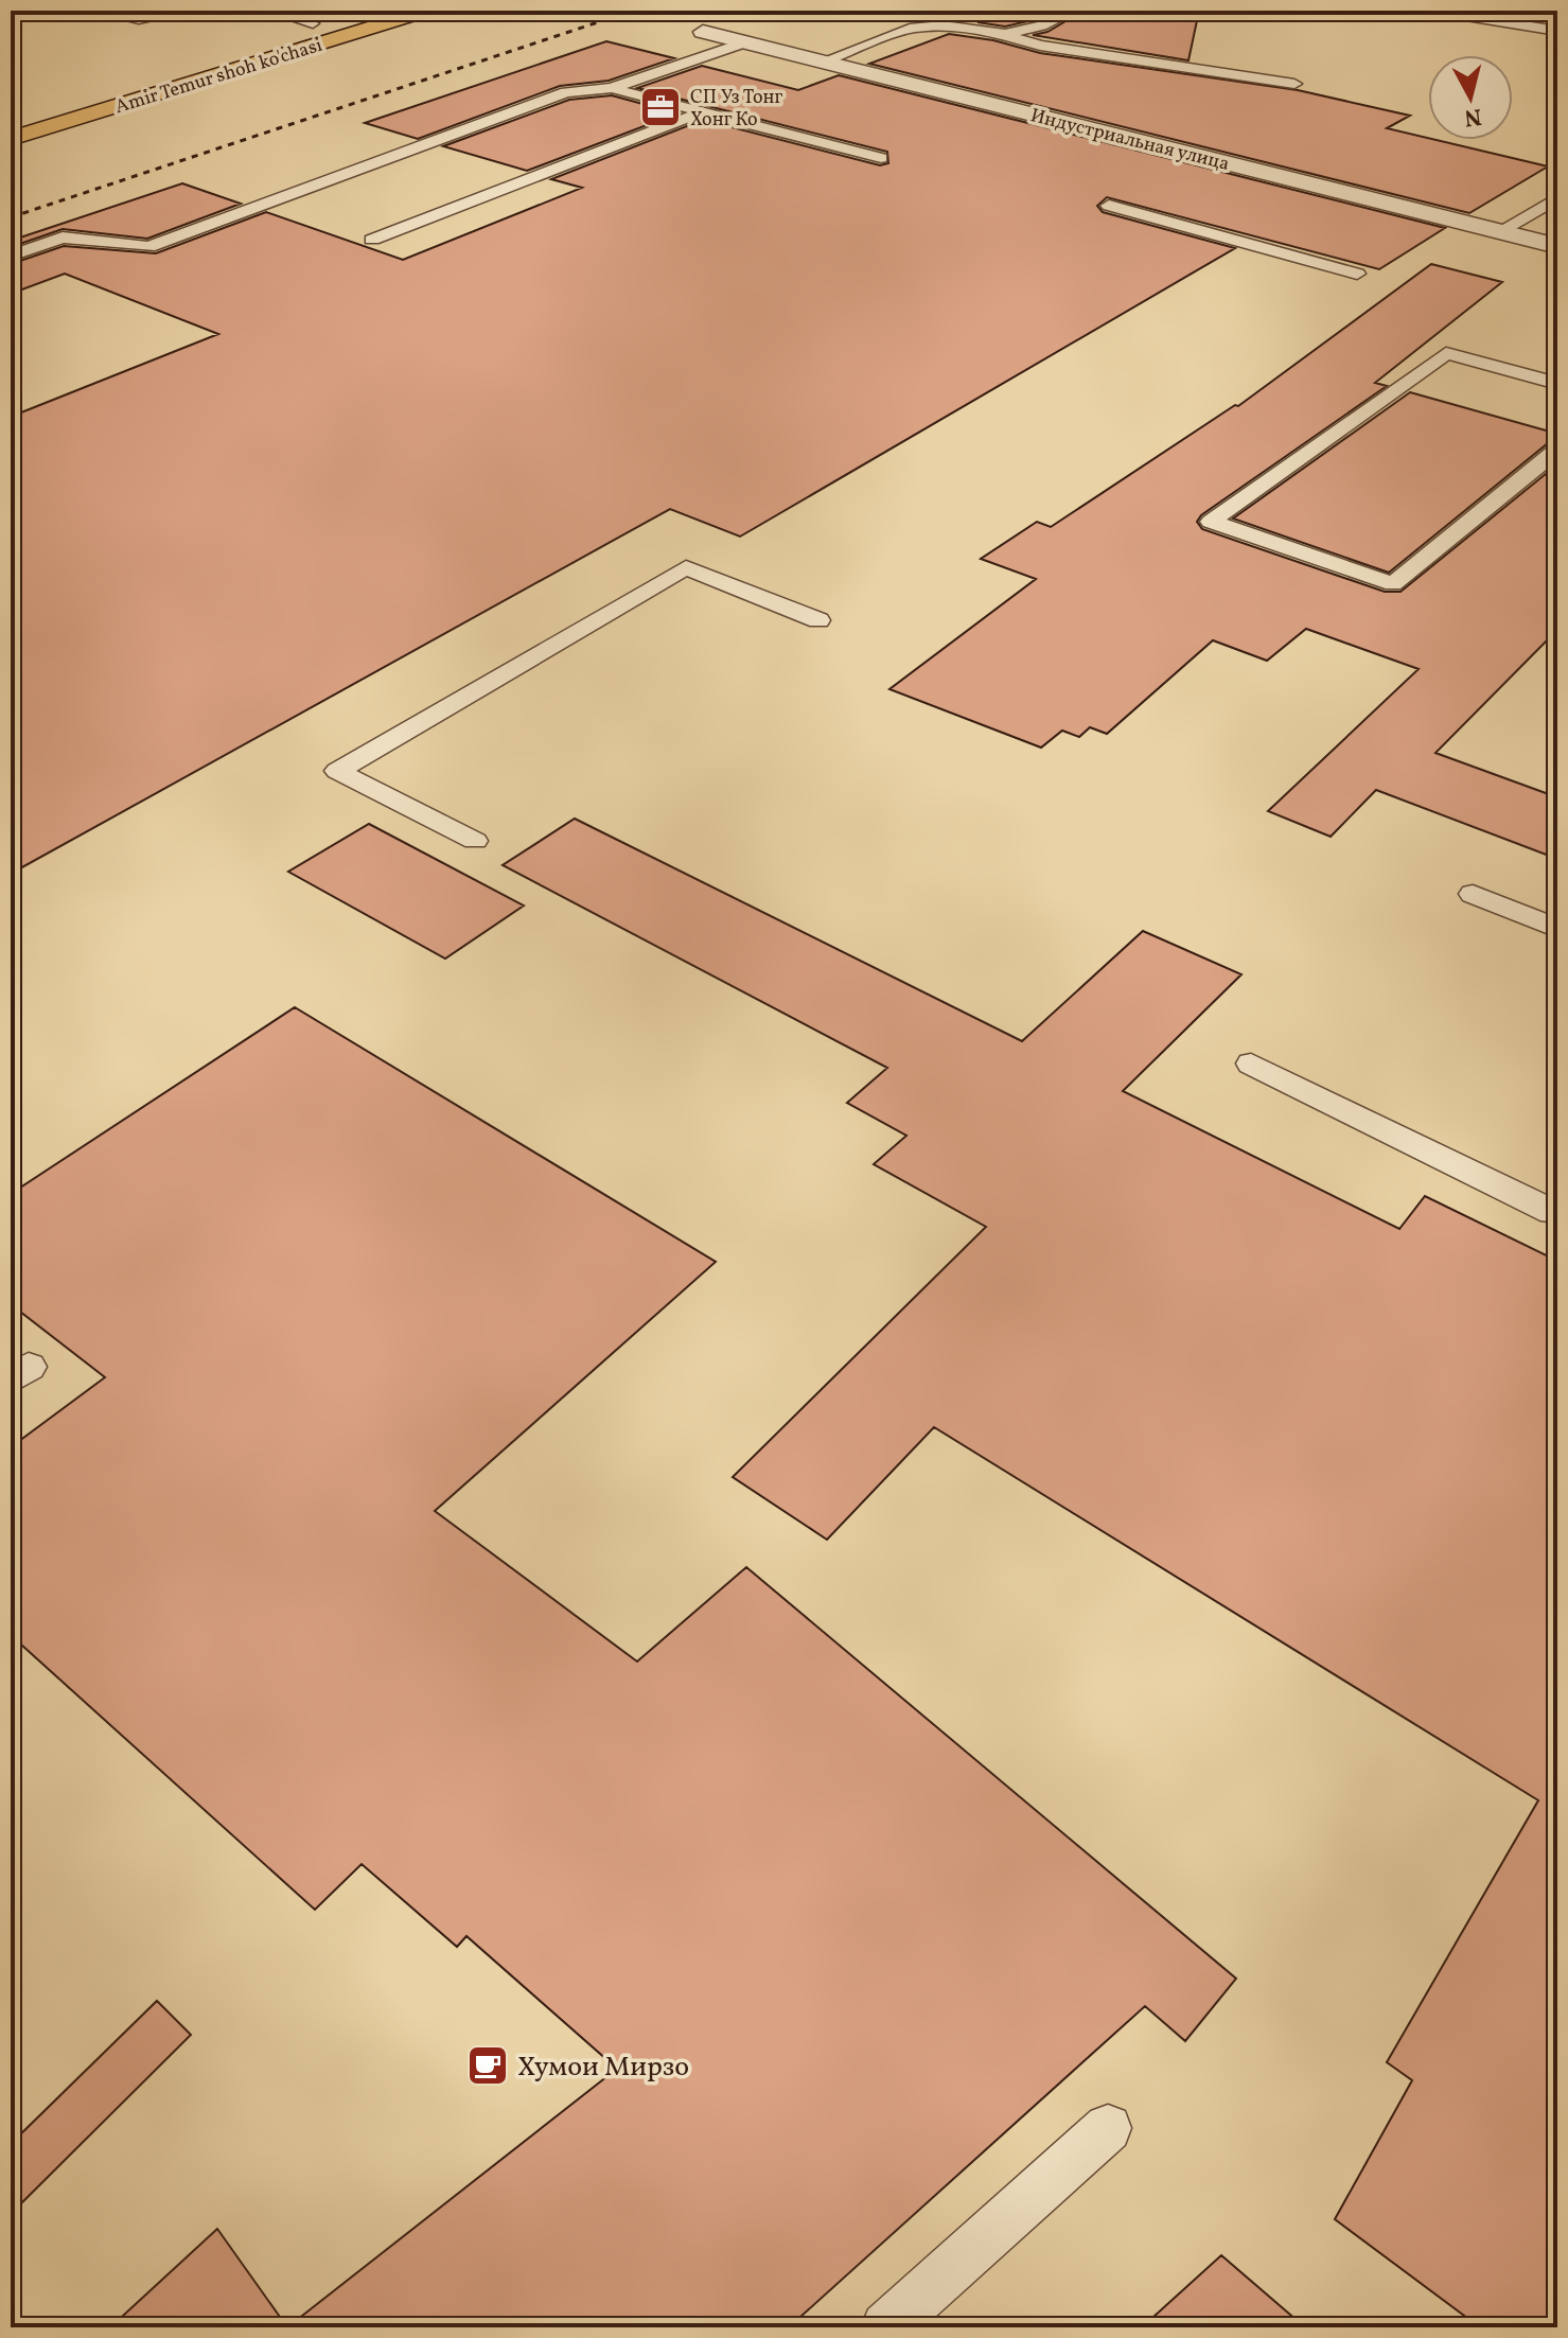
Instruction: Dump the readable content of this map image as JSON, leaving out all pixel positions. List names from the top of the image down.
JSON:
{
  "streets": {
    "main road": ["Amir Temur shoh ko'chasi"],
    "street": ["Индустриальная улица"]
  },
  "places": {
    "office": ["СП Уз Тонг Хонг Ко"],
    "cafe": ["Хумои Мирзо"]
  },
  "north": "bottom"
}
